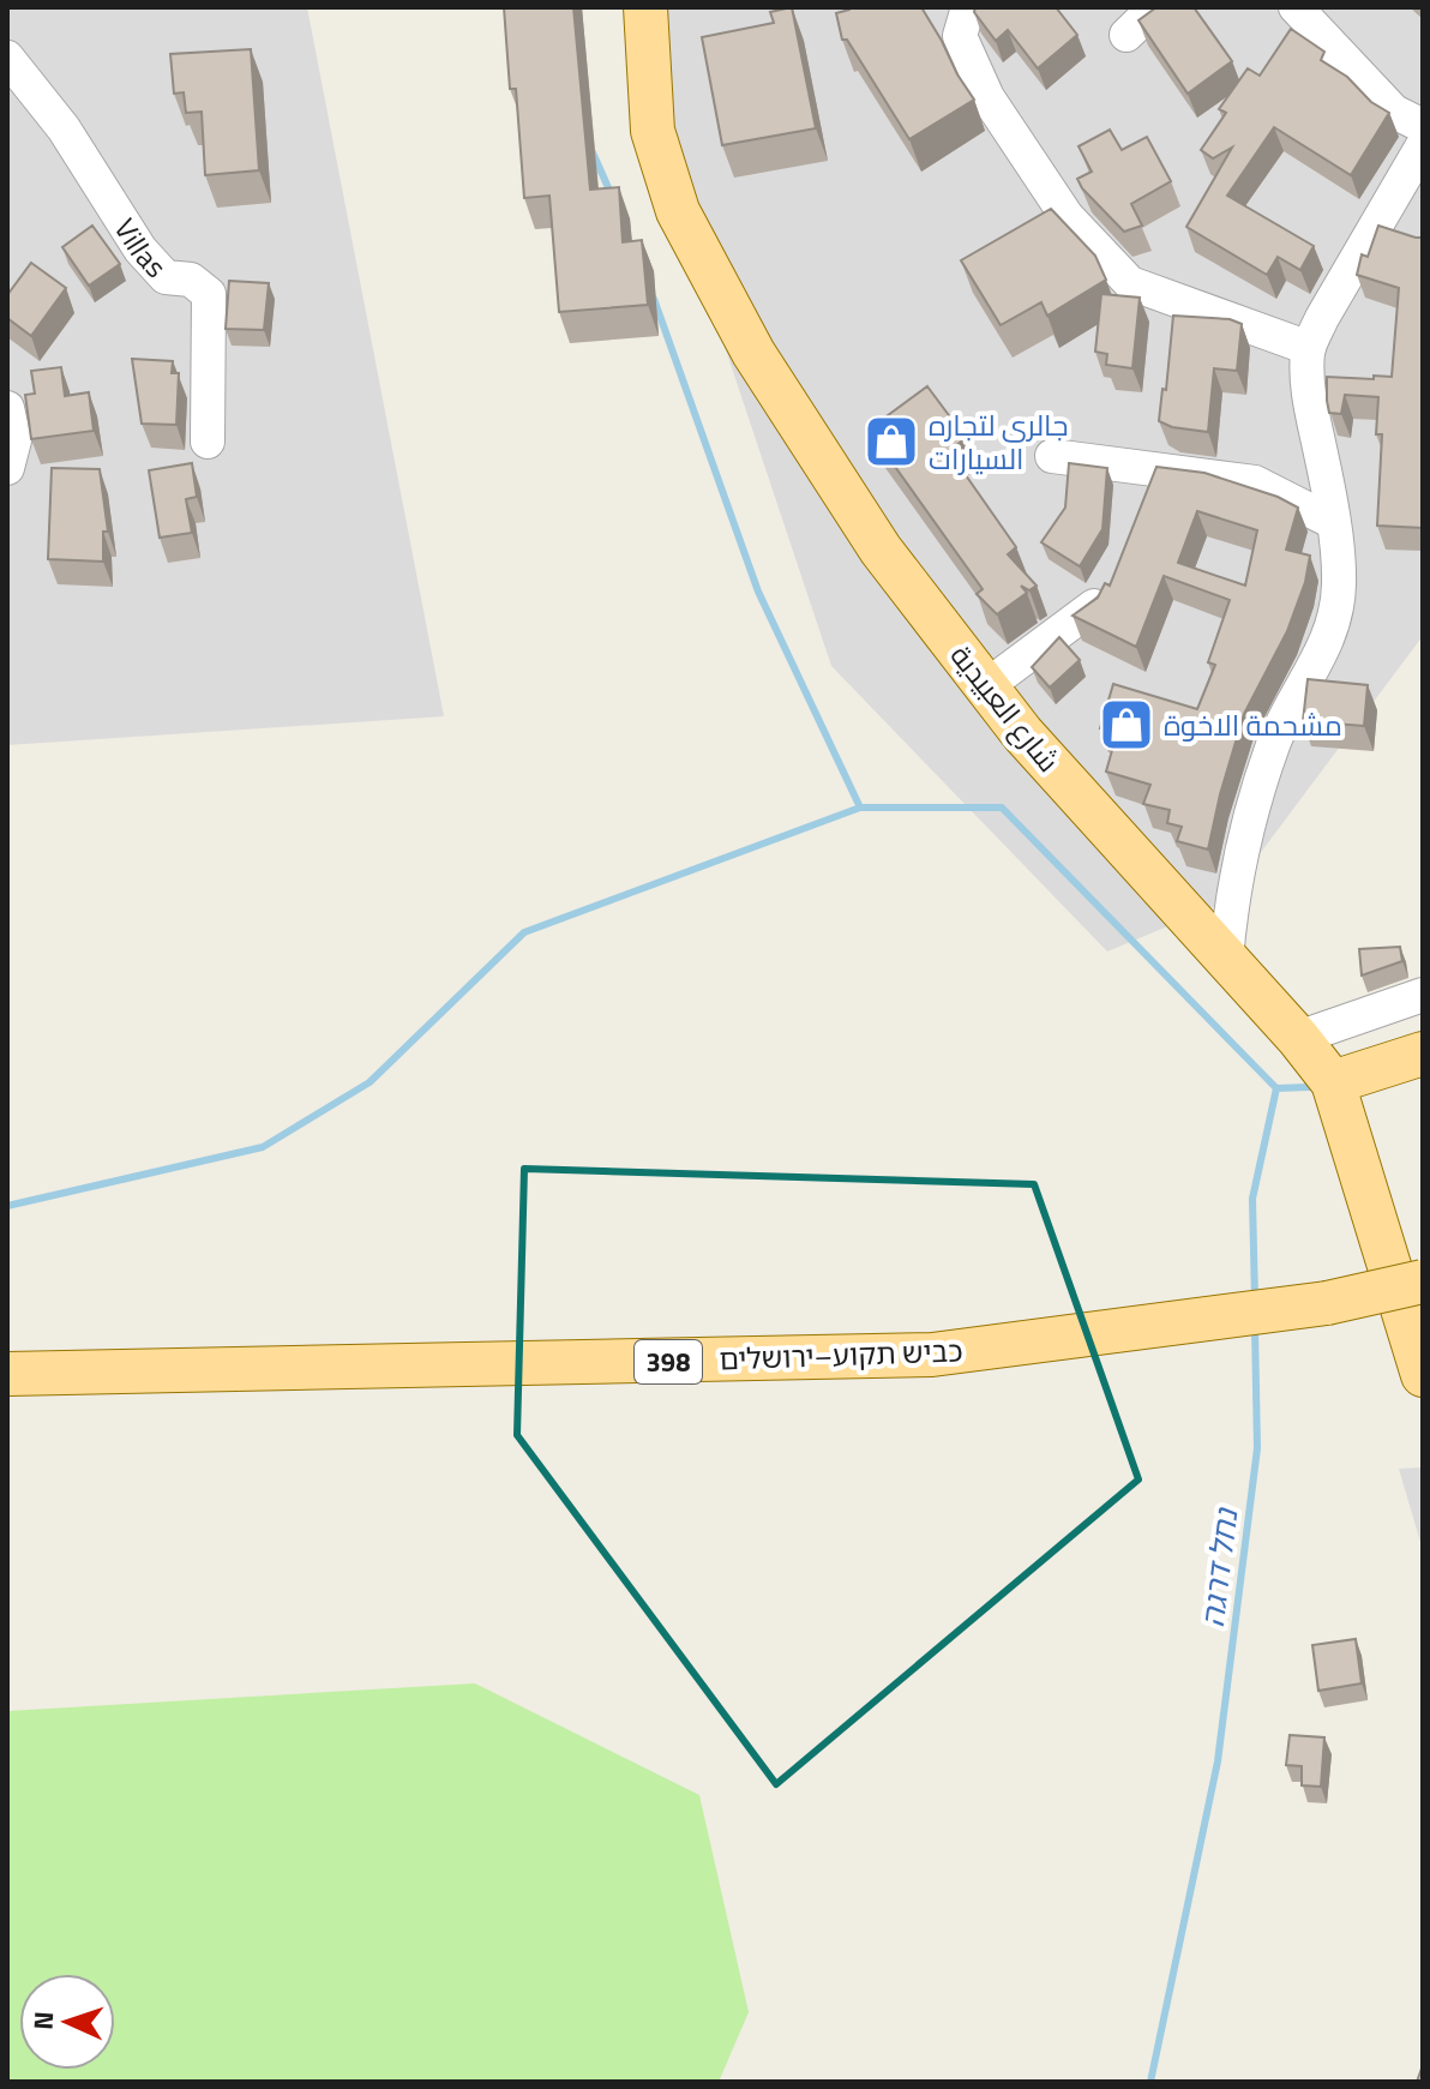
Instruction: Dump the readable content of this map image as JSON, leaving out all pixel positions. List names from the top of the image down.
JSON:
{
  "streets": {
    "main road": ["شارع العبيدية", "כביש תקוע–ירושלים", "398"],
    "street": ["Villas"]
  },
  "water": ["נחל דרגה"],
  "places": {
    "shop": ["جالري لتجاره السيارات", "مشحمة الاخوة"]
  },
  "north": "left"
}
